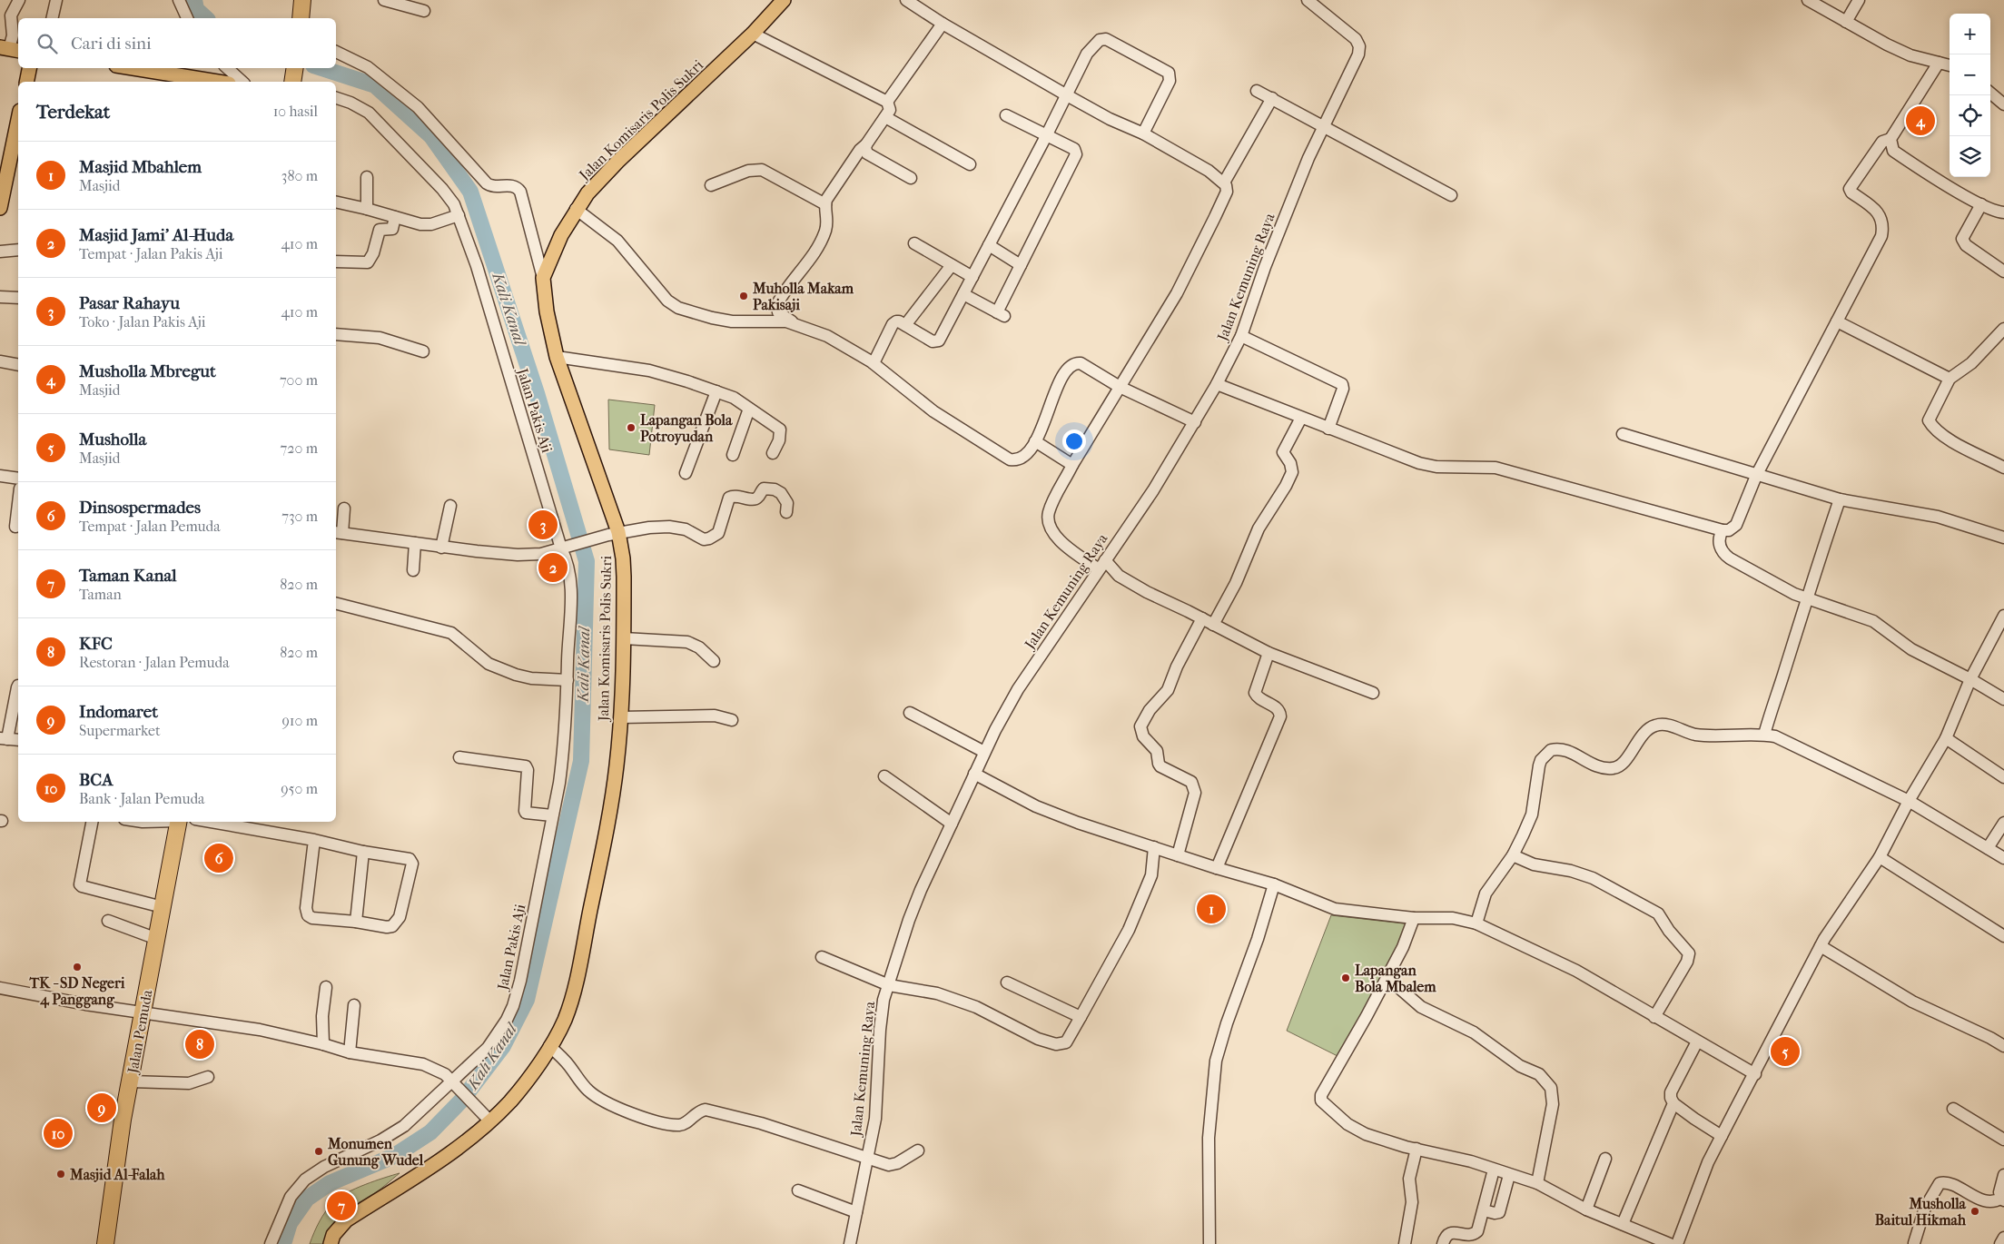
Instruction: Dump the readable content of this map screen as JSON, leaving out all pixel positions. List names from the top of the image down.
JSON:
{
  "streets": {
    "highway": ["Jalan Pemuda"],
    "main road": ["Jalan Komisaris Polis Sukri"],
    "street": ["Jalan Kemuning Raya", "Jalan Pakis Aji"]
  },
  "water": ["Kali Kanal"],
  "places": [
    "Muholla Makam Pakisaji",
    "Lapangan Bola Potroyudan",
    "TK - SD Negeri 4 Panggang",
    "Lapangan Bola Mbalem",
    "Monumen Gunung Wudel",
    "Masjid Al-Falah",
    "Musholla Baitul Hikmah"
  ],
  "page": {
    "map_buttons": ["+", "−"],
    "search": "Cari di sini",
    "heading": ["Terdekat", "10 hasil"],
    "pins": [
      "4",
      "3",
      "2",
      "6",
      "1",
      "8",
      "5",
      "9",
      "10",
      "7"
    ],
    "list": [
      {
        "mark": "1",
        "name": "Masjid Mbahlem",
        "note": "Masjid",
        "value": "380 m"
      },
      {
        "mark": "2",
        "name": "Masjid Jami' Al-Huda",
        "note": "Tempat · Jalan Pakis Aji",
        "value": "410 m"
      },
      {
        "mark": "3",
        "name": "Pasar Rahayu",
        "note": "Toko · Jalan Pakis Aji",
        "value": "410 m"
      },
      {
        "mark": "4",
        "name": "Musholla Mbregut",
        "note": "Masjid",
        "value": "700 m"
      },
      {
        "mark": "5",
        "name": "Musholla",
        "note": "Masjid",
        "value": "720 m"
      },
      {
        "mark": "6",
        "name": "Dinsospermades",
        "note": "Tempat · Jalan Pemuda",
        "value": "730 m"
      },
      {
        "mark": "7",
        "name": "Taman Kanal",
        "note": "Taman",
        "value": "820 m"
      },
      {
        "mark": "8",
        "name": "KFC",
        "note": "Restoran · Jalan Pemuda",
        "value": "820 m"
      },
      {
        "mark": "9",
        "name": "Indomaret",
        "note": "Supermarket",
        "value": "910 m"
      },
      {
        "mark": "10",
        "name": "BCA",
        "note": "Bank · Jalan Pemuda",
        "value": "950 m"
      }
    ]
  }
}
